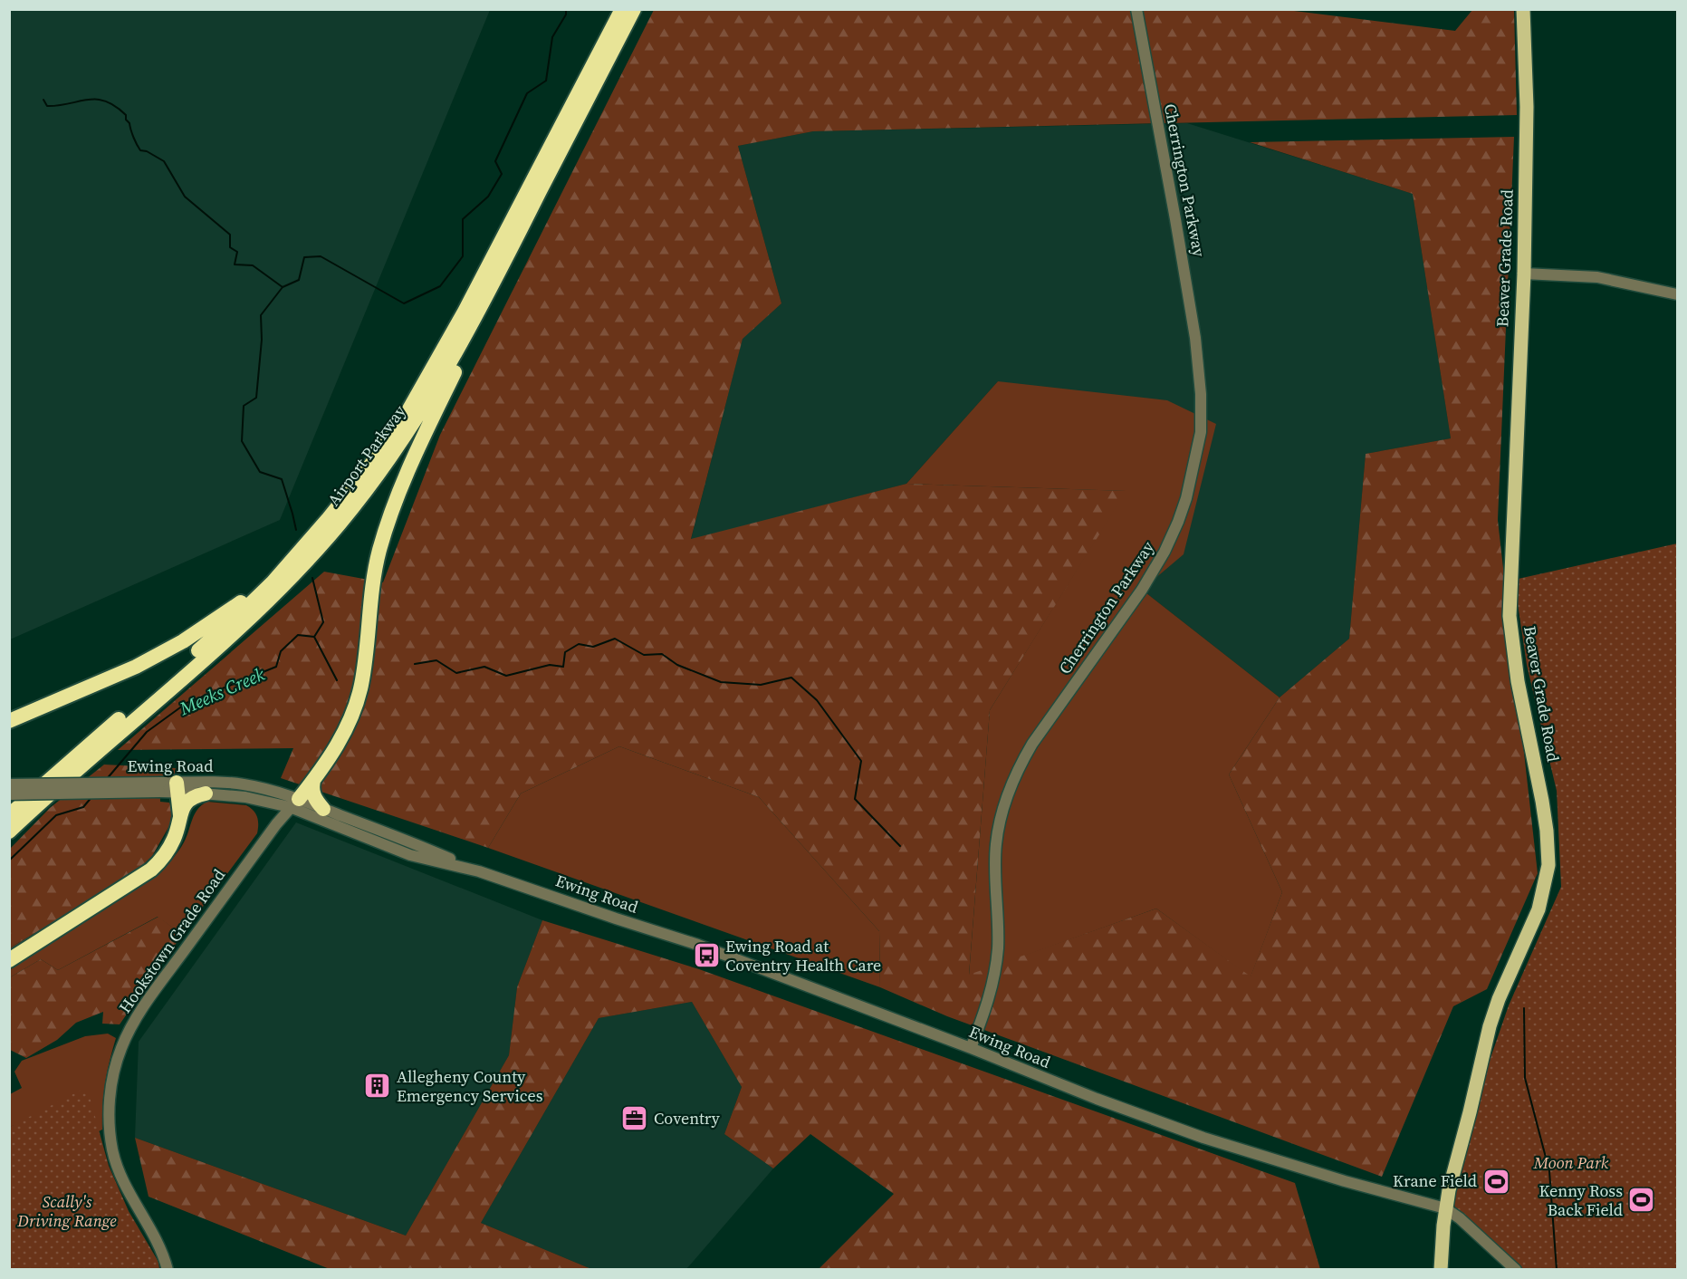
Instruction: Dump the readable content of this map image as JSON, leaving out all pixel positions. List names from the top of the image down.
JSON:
{
  "streets": {
    "highway": ["Airport Parkway"],
    "main road": ["Beaver Grade Road"],
    "street": ["Cherrington Parkway", "Ewing Road", "Hookstown Grade Road"]
  },
  "crossings": [
    ["Cherrington Parkway", "Ewing Road"],
    ["Beaver Grade Road", "Ewing Road"],
    ["Ewing Road", "Hookstown Grade Road"]
  ],
  "water": ["Meeks Creek"],
  "parks": ["Moon Park", "Scally's Driving Range"],
  "places": {
    "bus stop": ["Ewing Road at Coventry Health Care"],
    "building": ["Allegheny County Emergency Services"],
    "office": ["Coventry"],
    "sports": ["Krane Field", "Kenny Ross Back Field"]
  }
}
